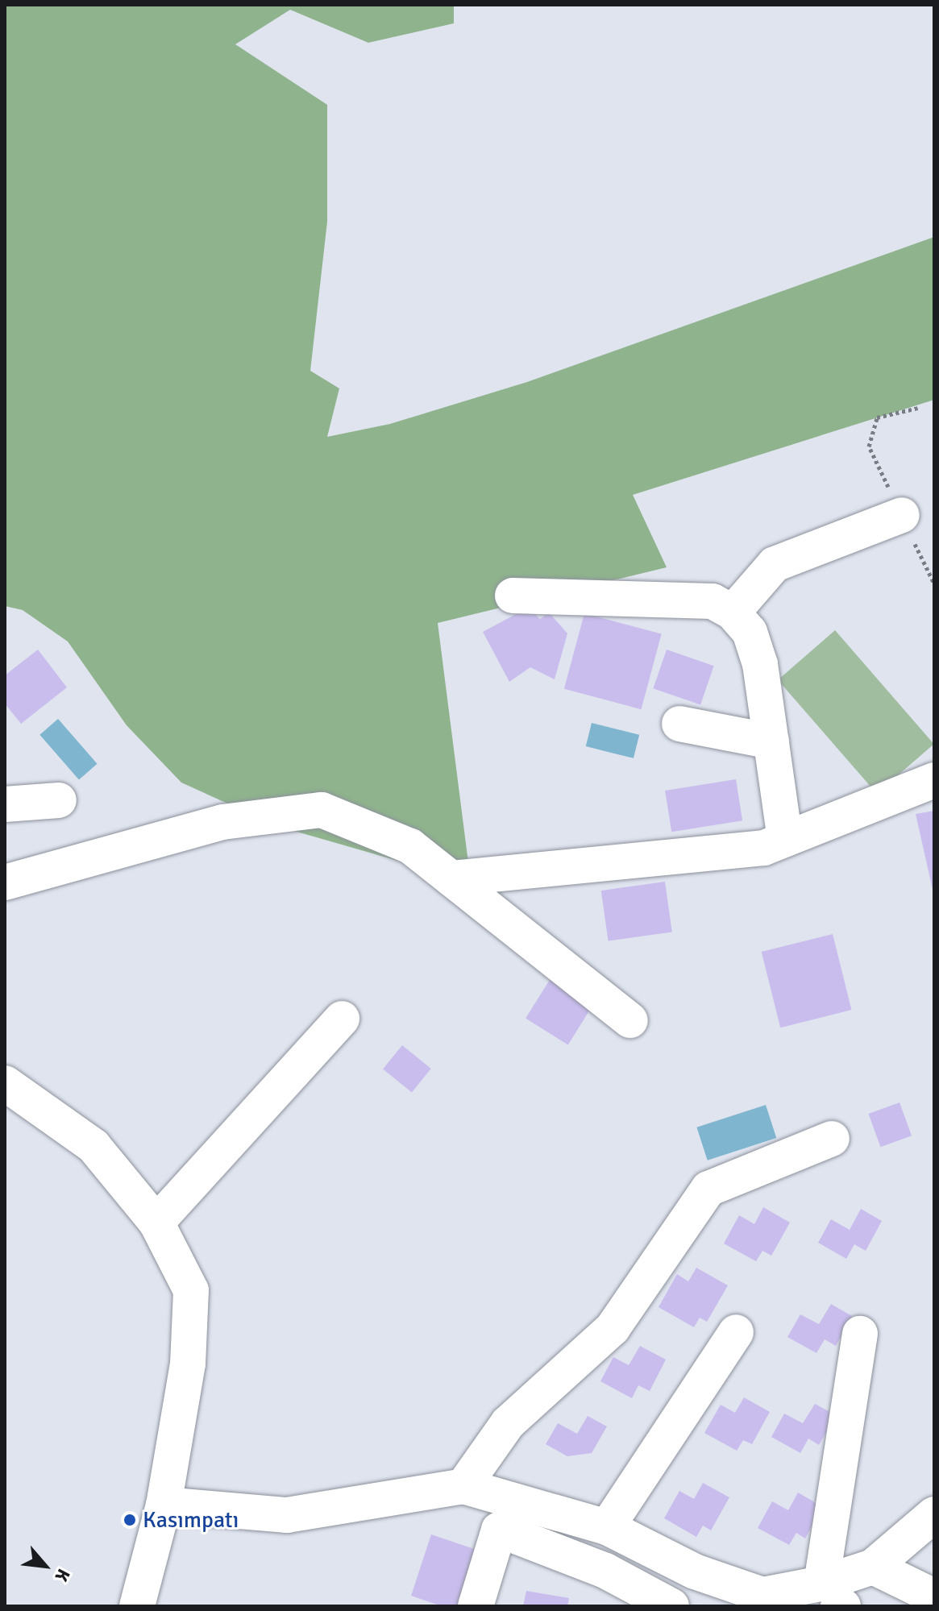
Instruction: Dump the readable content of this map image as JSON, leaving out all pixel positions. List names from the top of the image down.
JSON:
{
  "places": ["Kasımpatı"],
  "north": "bottom right"
}
